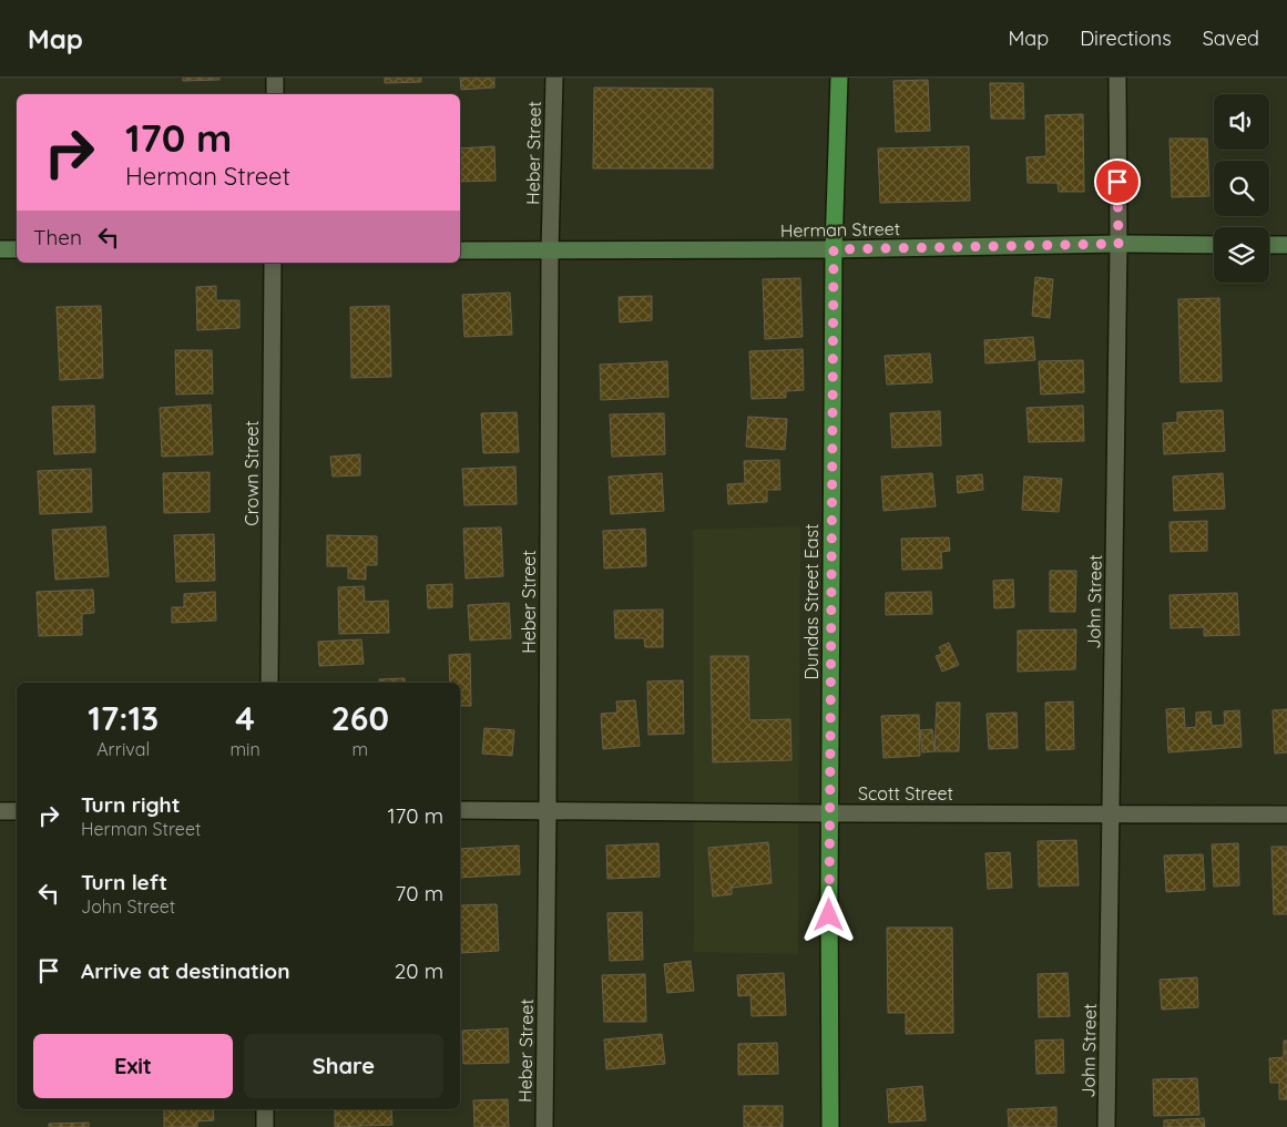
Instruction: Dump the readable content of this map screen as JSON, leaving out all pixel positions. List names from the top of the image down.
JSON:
{
  "streets": {
    "main road": ["Dundas Street East"],
    "street": [
      "Heber Street",
      "Herman Street",
      "Crown Street",
      "John Street",
      "Scott Street"
    ]
  },
  "crossings": [
    ["Heber Street", "Herman Street"],
    ["Heber Street", "Scott Street"],
    ["Herman Street", "Dundas Street East"],
    ["Herman Street", "John Street"],
    ["Dundas Street East", "Scott Street"],
    ["John Street", "Scott Street"]
  ],
  "page": {
    "header": "Map",
    "nav": ["Map", "Directions", "Saved"],
    "turn": ["170 m", "Herman Street"],
    "then": "Then",
    "eta": [
      "17:13",
      "Arrival",
      "4",
      "min",
      "260",
      "m"
    ],
    "list": [
      {
        "name": "Turn right",
        "note": "Herman Street",
        "value": "170 m"
      },
      {
        "name": "Turn left",
        "note": "John Street",
        "value": "70 m"
      },
      {
        "name": "Arrive at destination",
        "value": "20 m"
      }
    ],
    "buttons": ["Exit", "Share"]
  }
}
